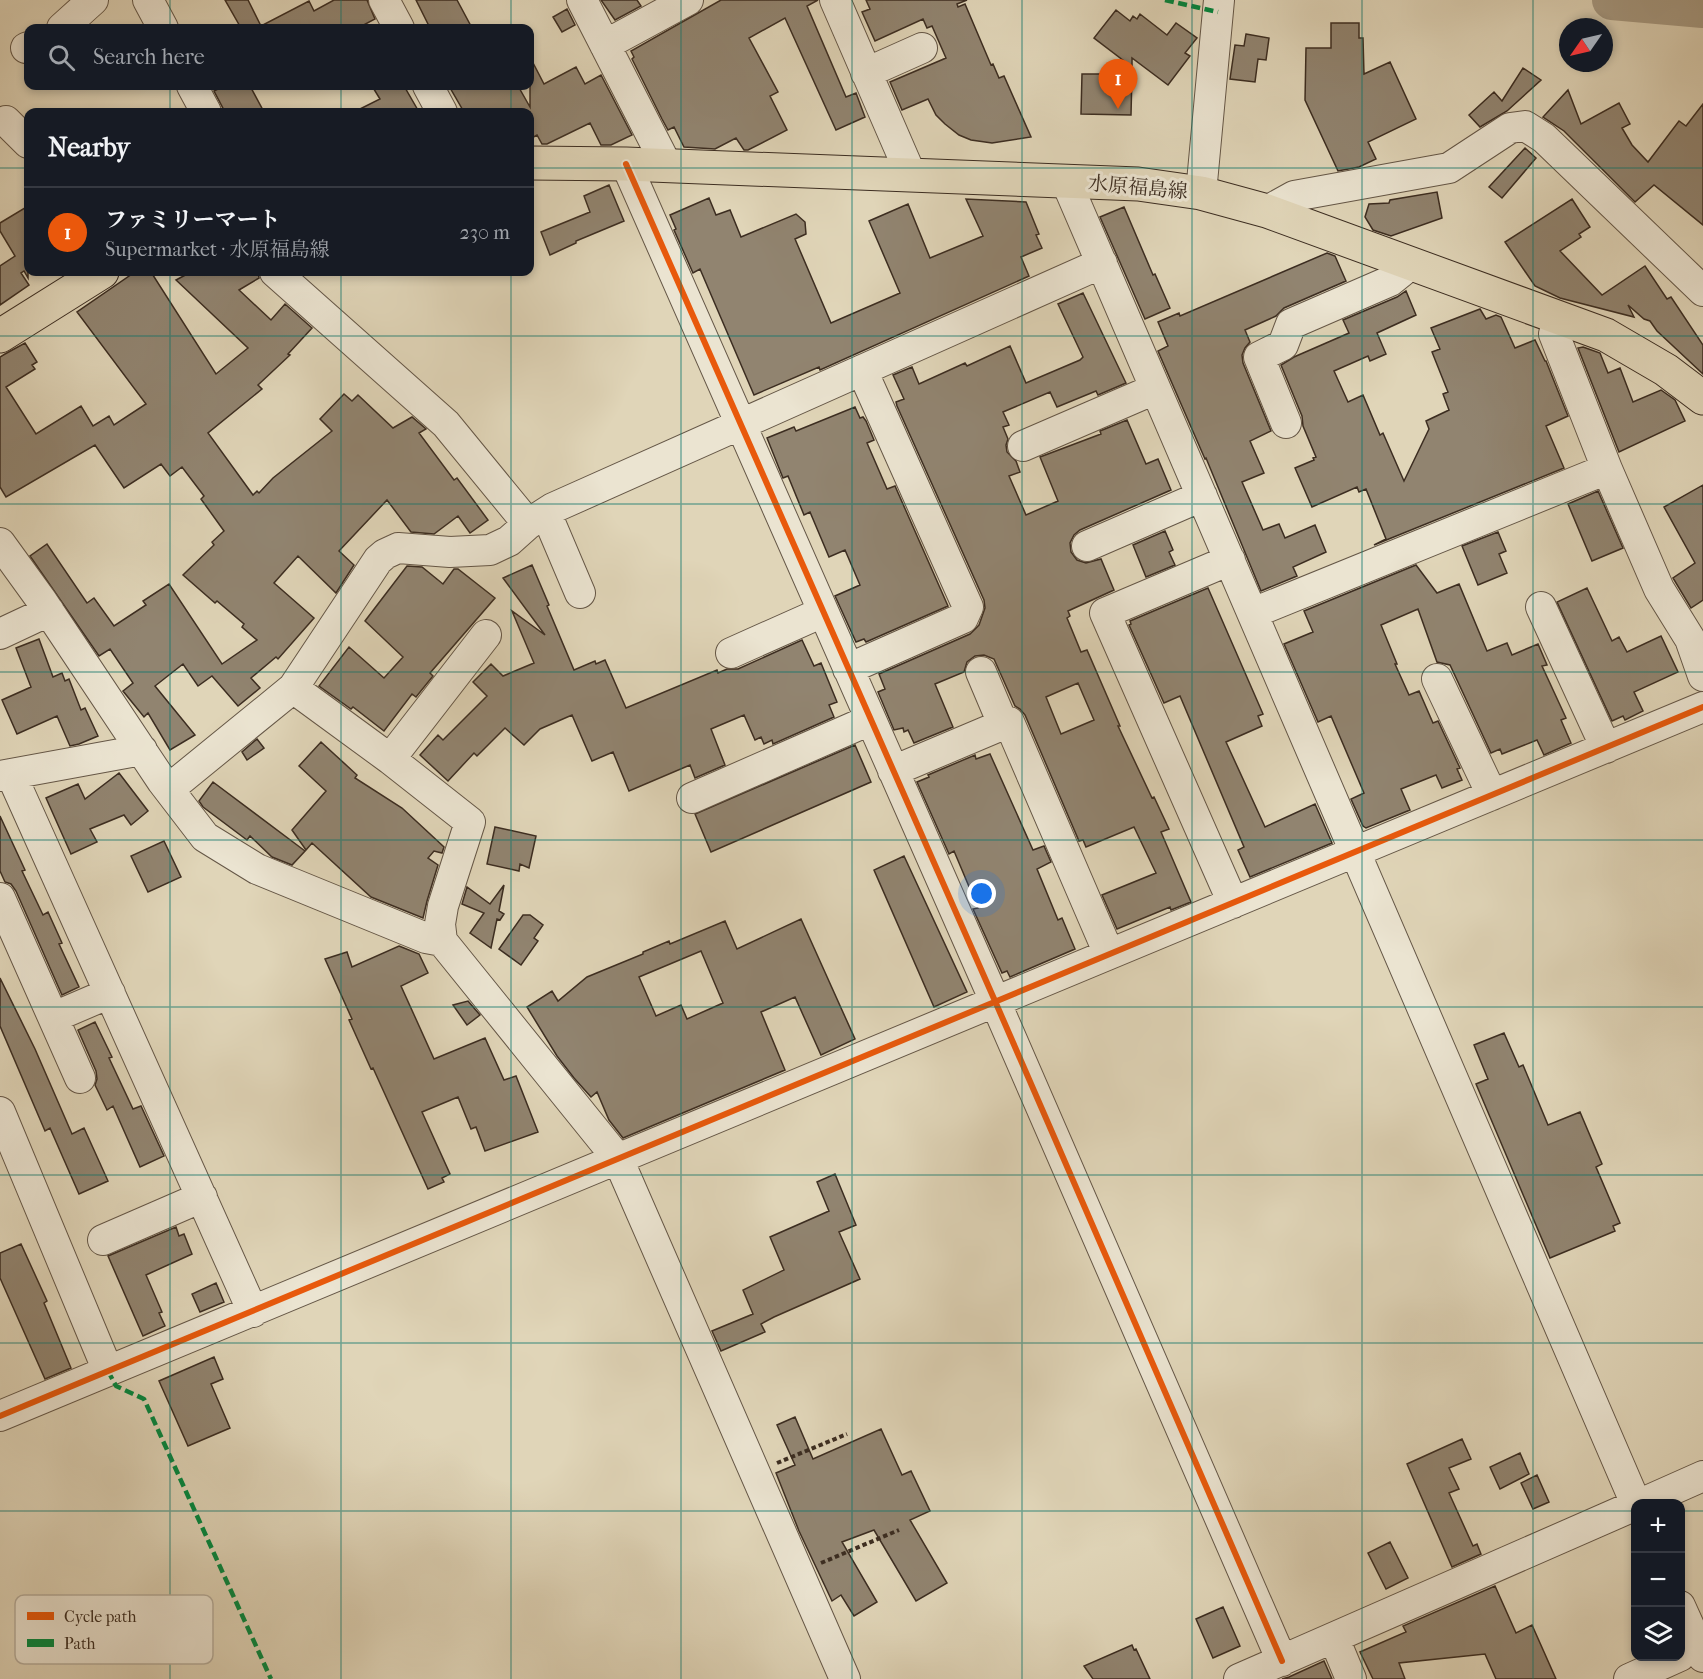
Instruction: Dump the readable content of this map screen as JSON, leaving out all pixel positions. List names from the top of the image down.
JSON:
{
  "streets": {
    "main road": ["水原福島線"]
  },
  "legend": ["Cycle path", "Path"],
  "north": "bottom left",
  "page": {
    "search": "Search here",
    "pins": "1",
    "heading": "Nearby",
    "list": [
      {
        "mark": "1",
        "name": "ファミリーマート",
        "note": "Supermarket · 水原福島線",
        "value": "230 m"
      }
    ],
    "map_buttons": ["+", "−"]
  }
}
